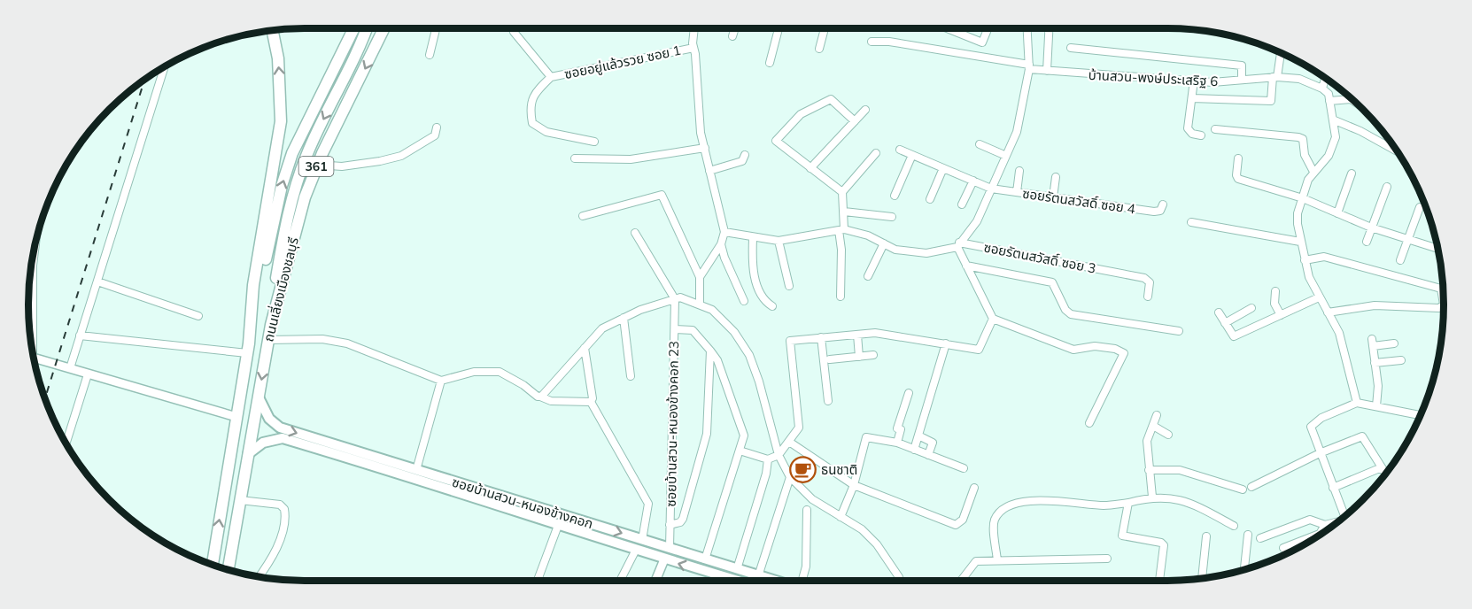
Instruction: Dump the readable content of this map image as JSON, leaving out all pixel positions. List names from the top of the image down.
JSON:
{
  "streets": {
    "highway": ["361", "ถนนเลี่ยงเมืองชลบุรี"],
    "main road": ["ซอยบ้านสวน-หนองข้างคอก"],
    "street": [
      "ซอยอยู่แล้วรวย ซอย 1",
      "บ้านสวน-พงษ์ประเสริฐ 6",
      "ซอยรัตนสวัสดิ์ ซอย 4",
      "ซอยรัตนสวัสดิ์ ซอย 3",
      "ซอยบ้านสวน-หนองข้างคอก 23"
    ]
  },
  "crossings": [
    ["ถนนเลี่ยงเมืองชลบุรี", "ซอยบ้านสวน-หนองข้างคอก"],
    ["ซอยบ้านสวน-หนองข้างคอก 23", "ซอยบ้านสวน-หนองข้างคอก"]
  ],
  "places": {
    "cafe": ["ธนชาติ"]
  }
}
